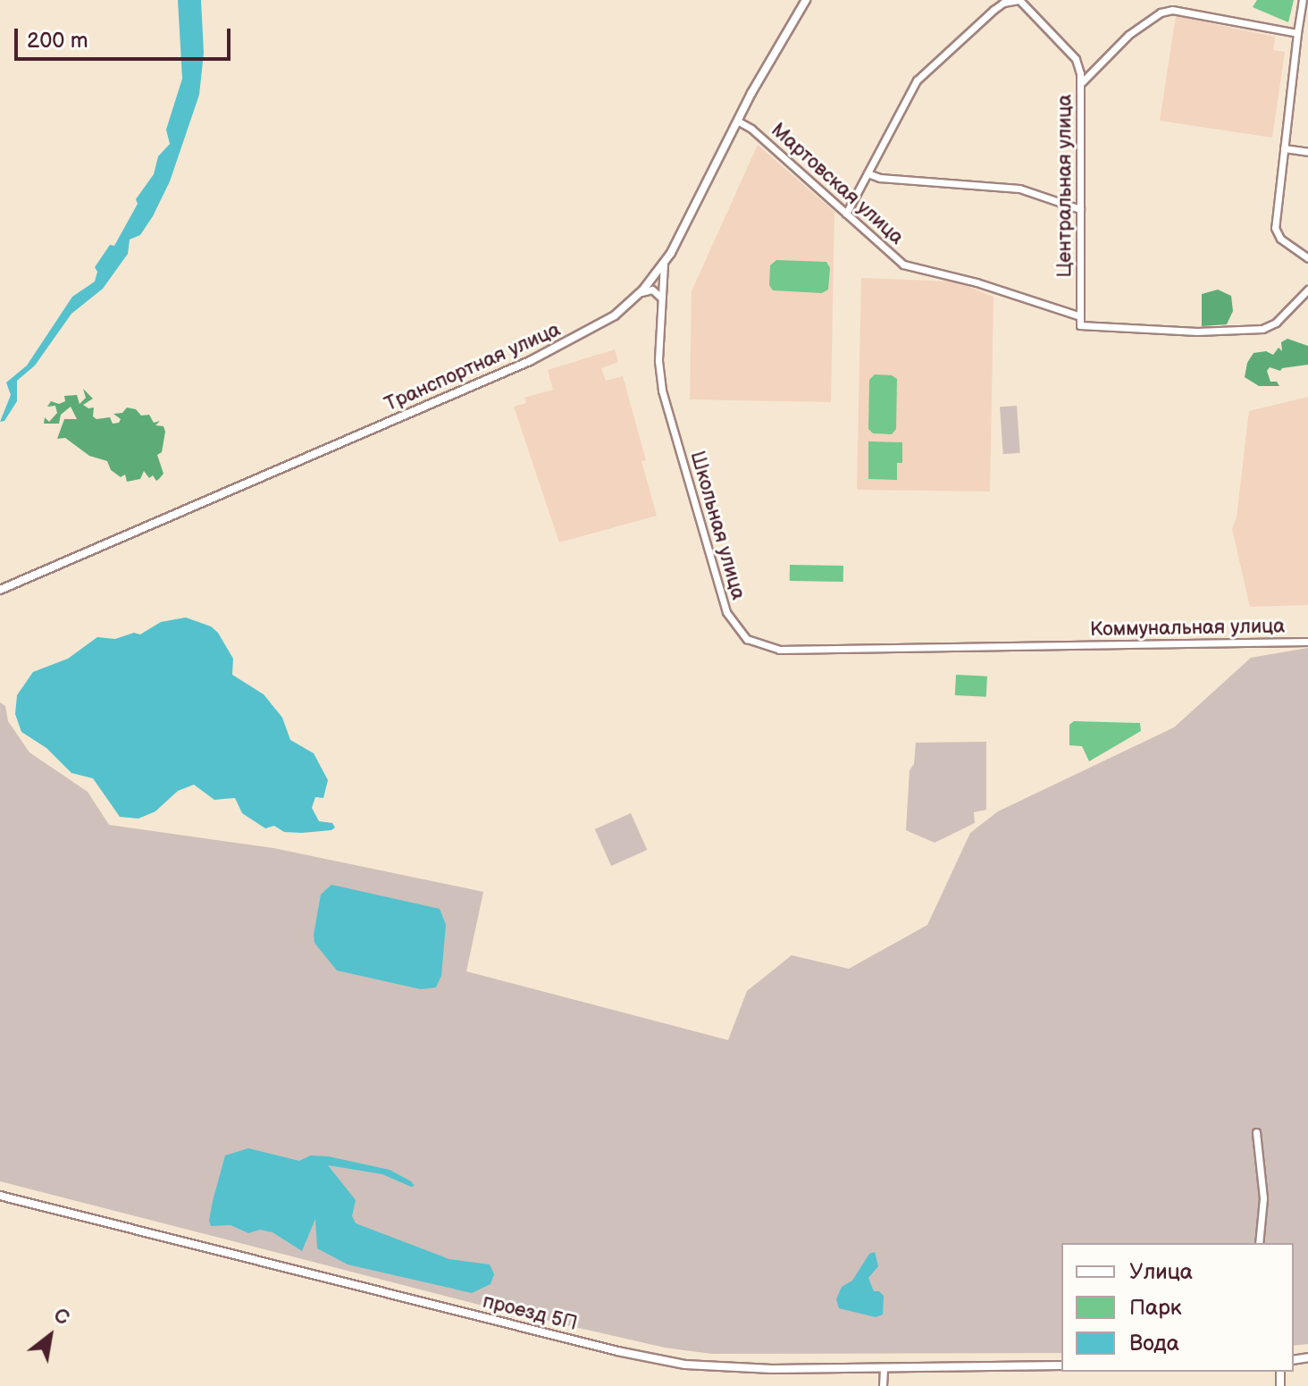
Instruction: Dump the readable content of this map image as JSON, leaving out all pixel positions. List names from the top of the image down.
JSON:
{
  "streets": {
    "street": [
      "Мартовская улица",
      "Центральная улица",
      "Транспортная улица",
      "Школьная улица",
      "Коммунальная улица",
      "проезд 5П"
    ]
  },
  "crossings": [
    ["Мартовская улица", "Центральная улица"],
    ["Мартовская улица", "Транспортная улица"],
    ["Транспортная улица", "Школьная улица"],
    ["Школьная улица", "Коммунальная улица"]
  ],
  "legend": ["Улица", "Парк", "Вода"],
  "scale_bar": "200 m",
  "north": "top right"
}
